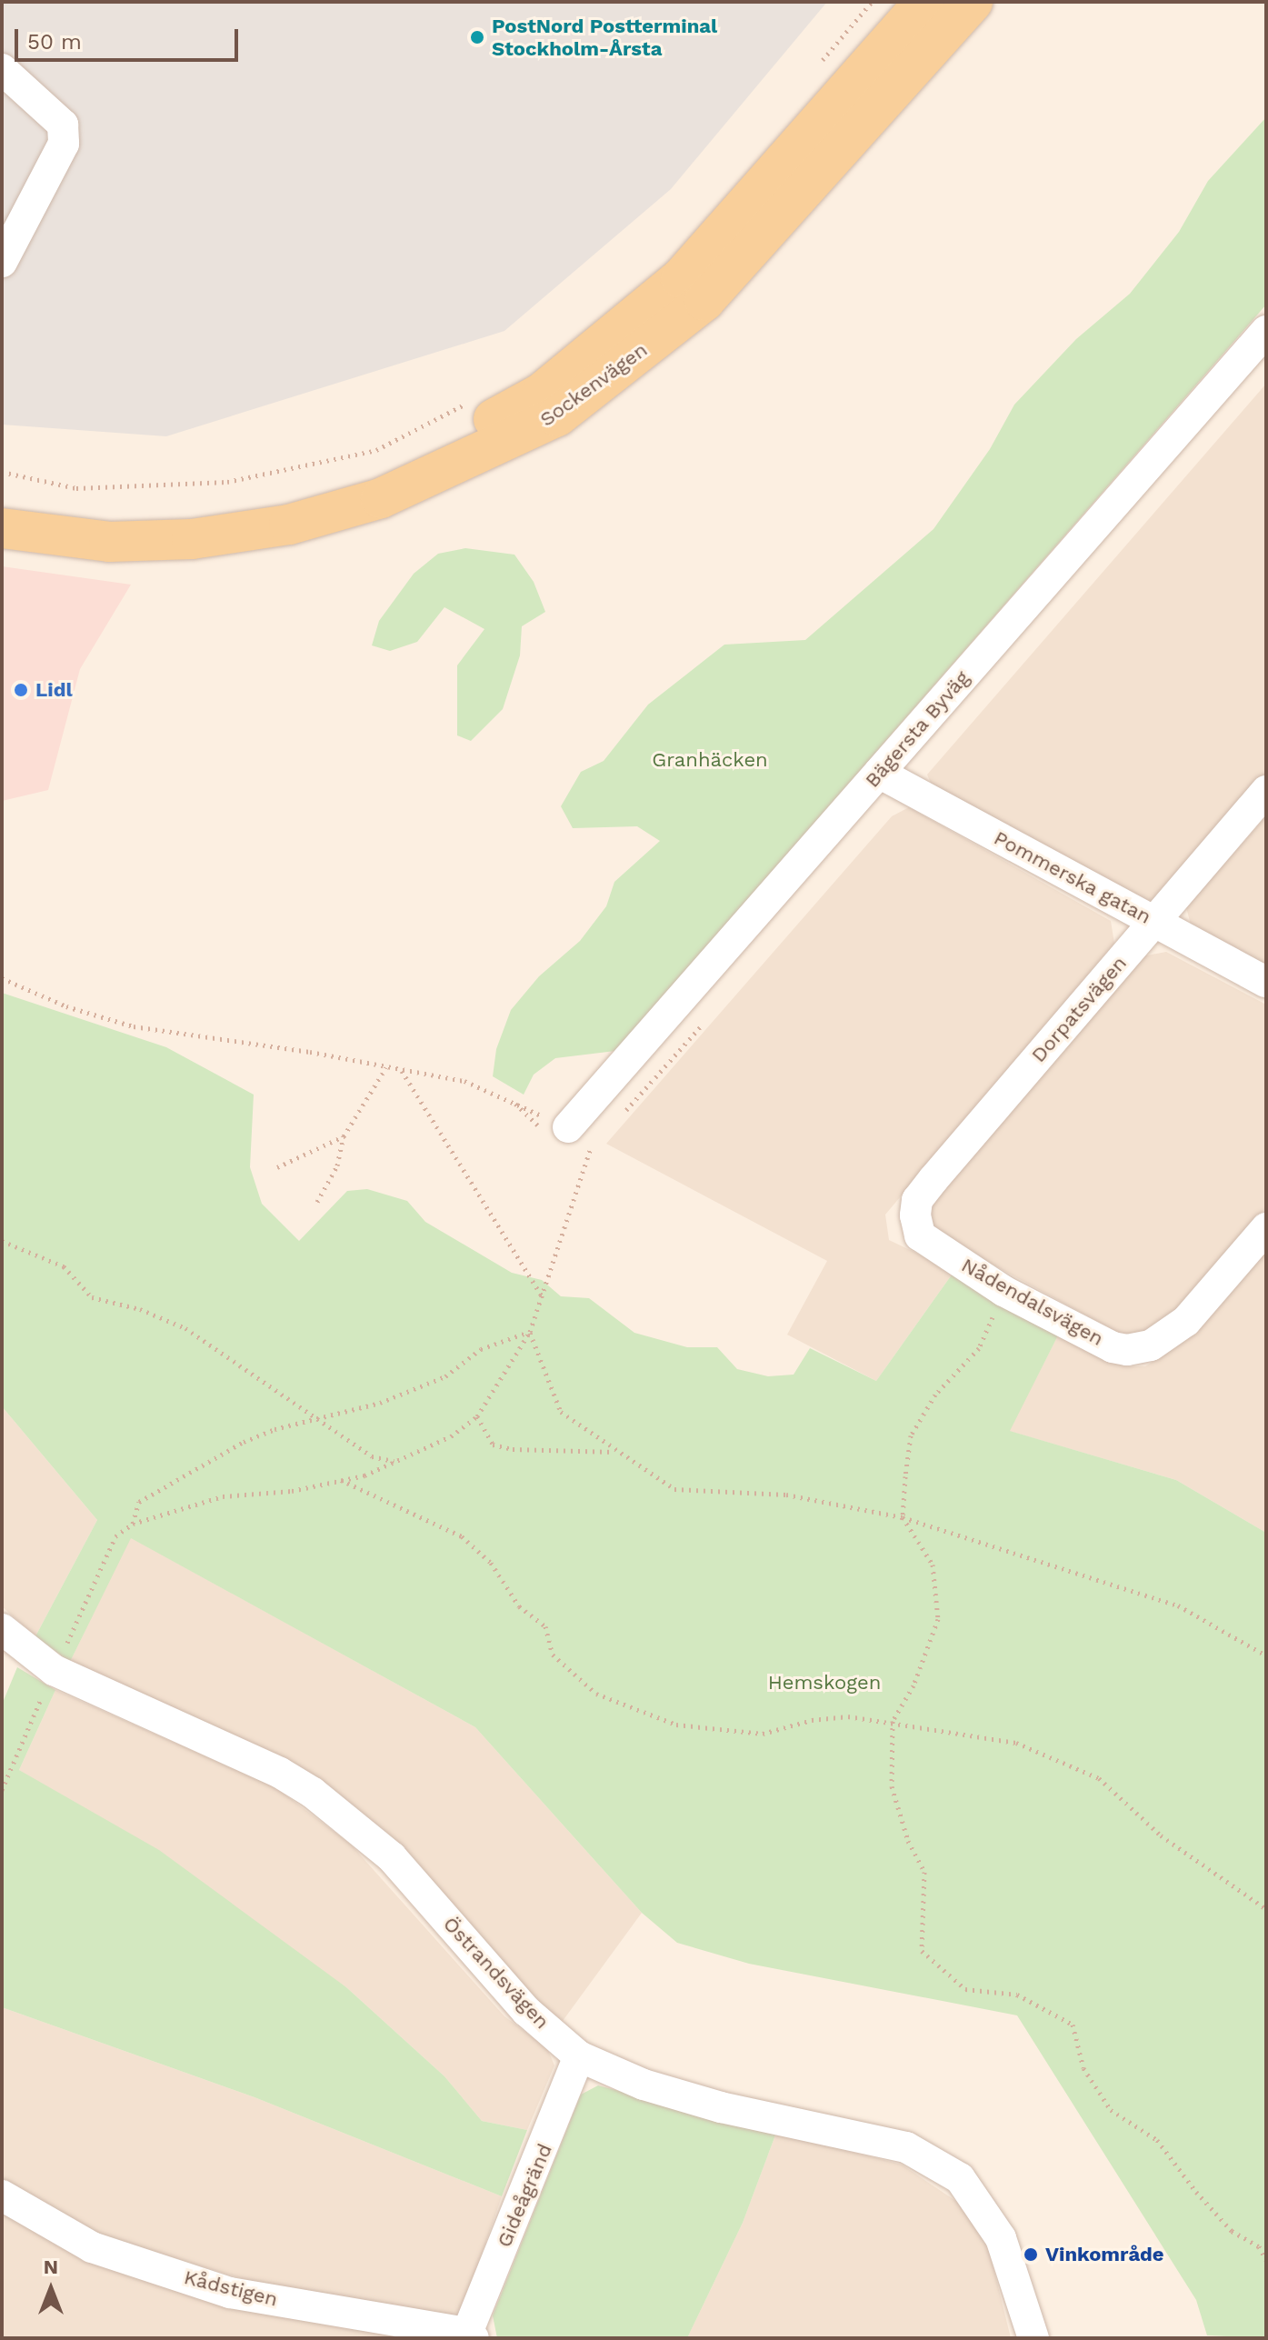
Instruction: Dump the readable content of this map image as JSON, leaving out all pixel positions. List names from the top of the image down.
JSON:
{
  "streets": {
    "main road": ["Sockenvägen"],
    "street": [
      "Bägersta Byväg",
      "Pommerska gatan",
      "Dorpatsvägen",
      "Nådendalsvägen",
      "Östrandsvägen",
      "Gideågränd",
      "Kådstigen"
    ]
  },
  "crossings": [
    ["Bägersta Byväg", "Pommerska gatan"],
    ["Pommerska gatan", "Dorpatsvägen"],
    ["Dorpatsvägen", "Nådendalsvägen"],
    ["Östrandsvägen", "Gideågränd"],
    ["Gideågränd", "Kådstigen"]
  ],
  "parks": ["Granhäcken", "Hemskogen"],
  "places": ["PostNord Postterminal Stockholm-Årsta", "Lidl", "Vinkområde"],
  "scale_bar": "50 m",
  "north": "top"
}
